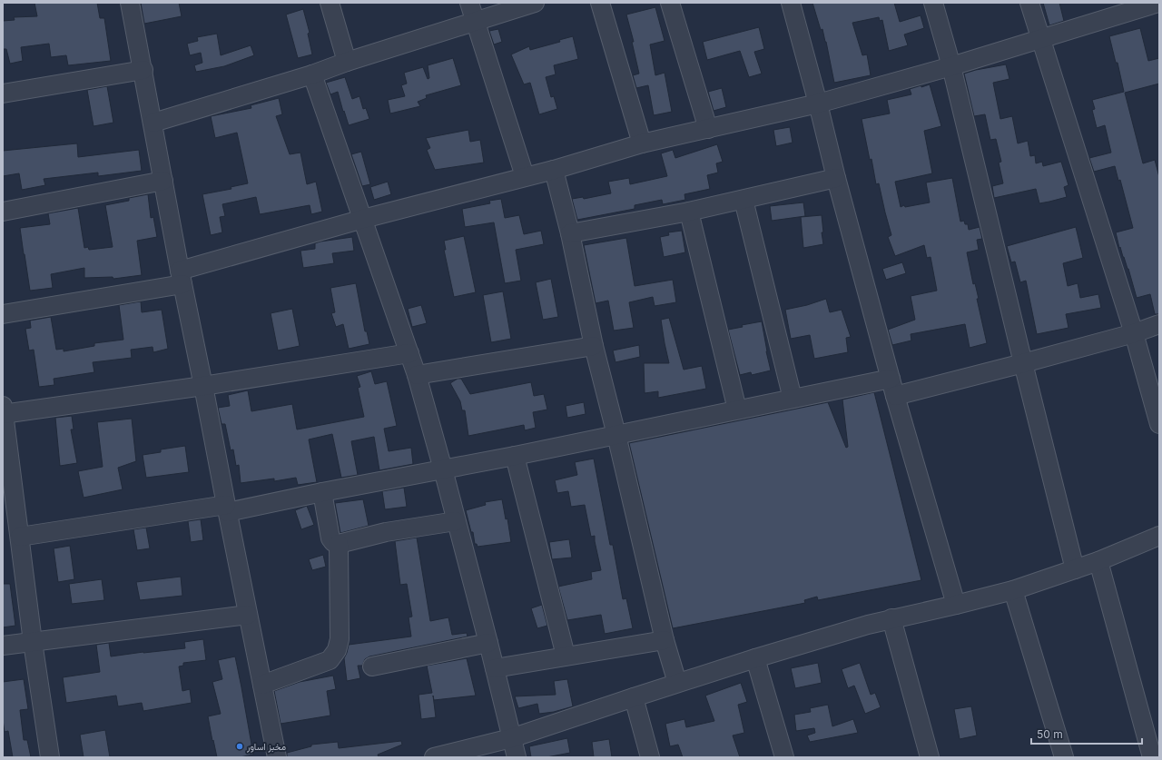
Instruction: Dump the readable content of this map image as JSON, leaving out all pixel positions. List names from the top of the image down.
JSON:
{
  "places": ["مخبز اساور"],
  "scale_bar": "50 m"
}
